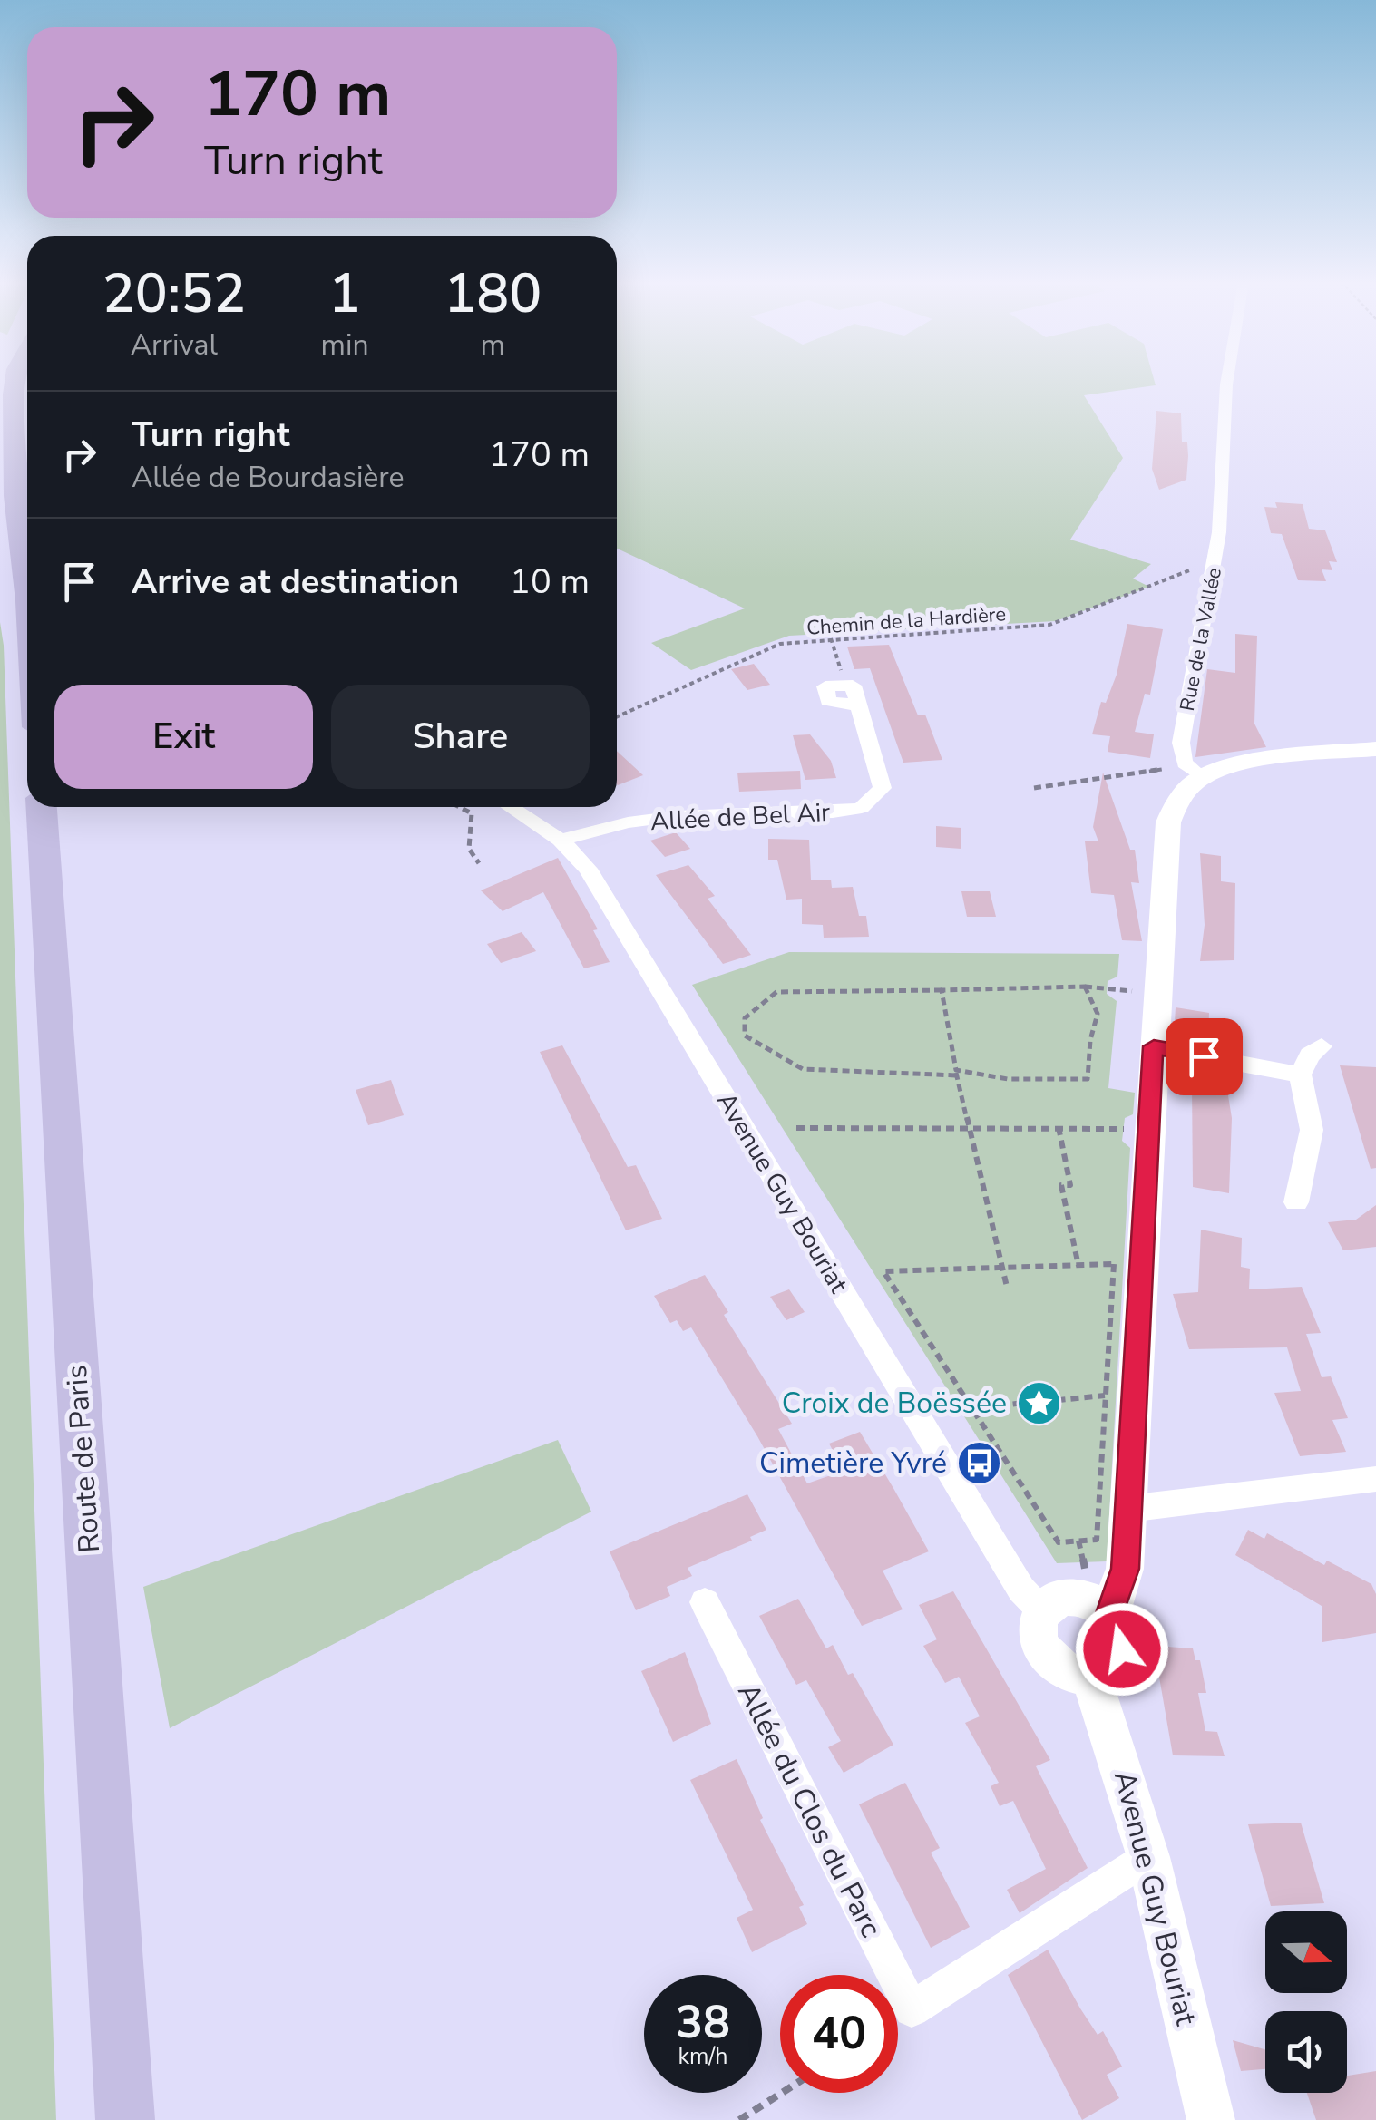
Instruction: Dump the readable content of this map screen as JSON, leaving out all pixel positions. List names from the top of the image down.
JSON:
{
  "streets": {
    "main road": ["Route de Paris"],
    "street": [
      "Rue de la Vallée",
      "Allée de Bel Air",
      "Avenue Guy Bouriat",
      "Allée du Clos du Parc"
    ],
    "path": ["Chemin de la Hardière"]
  },
  "crossings": [
    ["Chemin de la Hardière", "Rue de la Vallée"],
    ["Allée de Bel Air", "Avenue Guy Bouriat"],
    ["Avenue Guy Bouriat", "Allée du Clos du Parc"]
  ],
  "places": {
    "place": ["Croix de Boëssée"],
    "bus stop": ["Cimetière Yvré"]
  },
  "north": "right",
  "page": {
    "turn": ["170 m", "Turn right"],
    "eta": [
      "20:52",
      "Arrival",
      "1",
      "min",
      "180",
      "m"
    ],
    "list": [
      {
        "name": "Turn right",
        "note": "Allée de Bourdasière",
        "value": "170 m"
      },
      {
        "name": "Arrive at destination",
        "value": "10 m"
      }
    ],
    "buttons": ["Exit", "Share"],
    "speed": "38 km/h",
    "limit": "40"
  }
}
